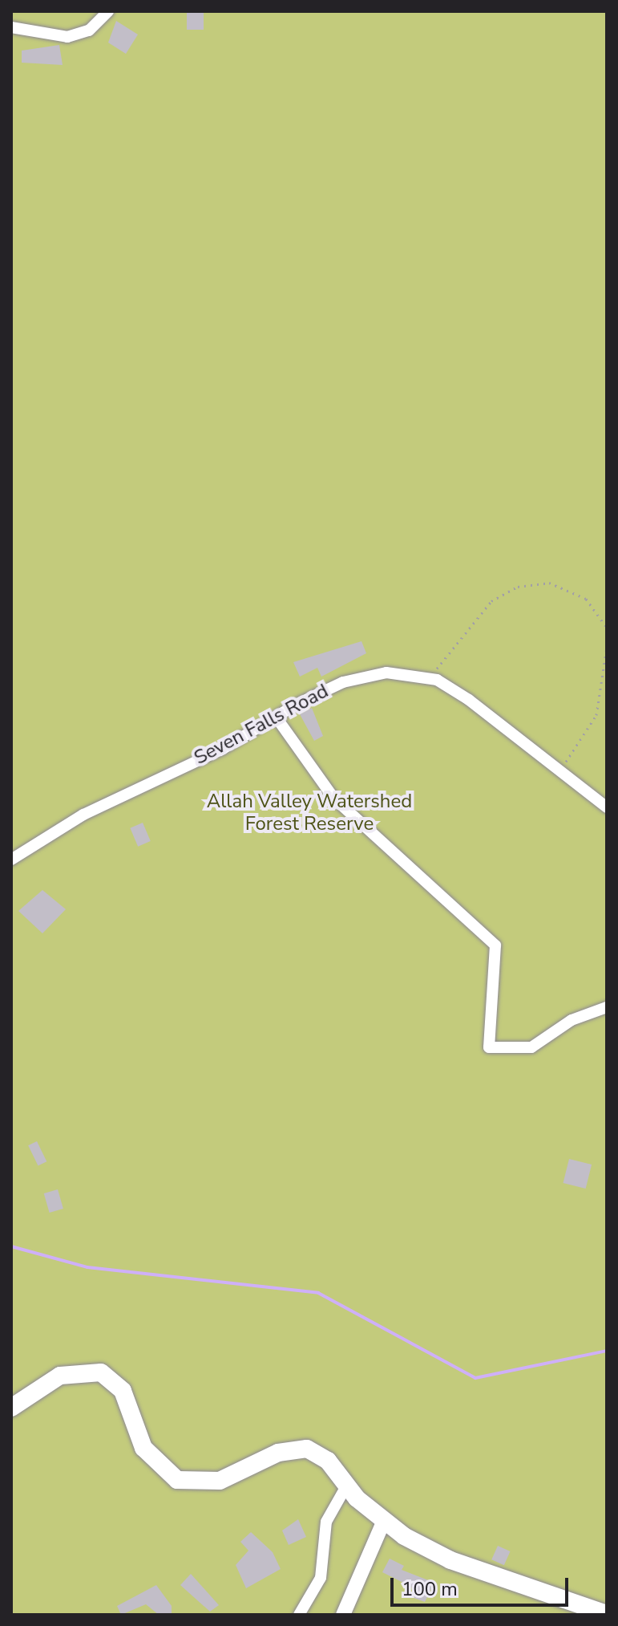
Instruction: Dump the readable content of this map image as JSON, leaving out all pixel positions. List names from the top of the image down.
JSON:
{
  "streets": {
    "street": ["Seven Falls Road"]
  },
  "parks": ["Allah Valley Watershed Forest Reserve"],
  "scale_bar": "100 m"
}
